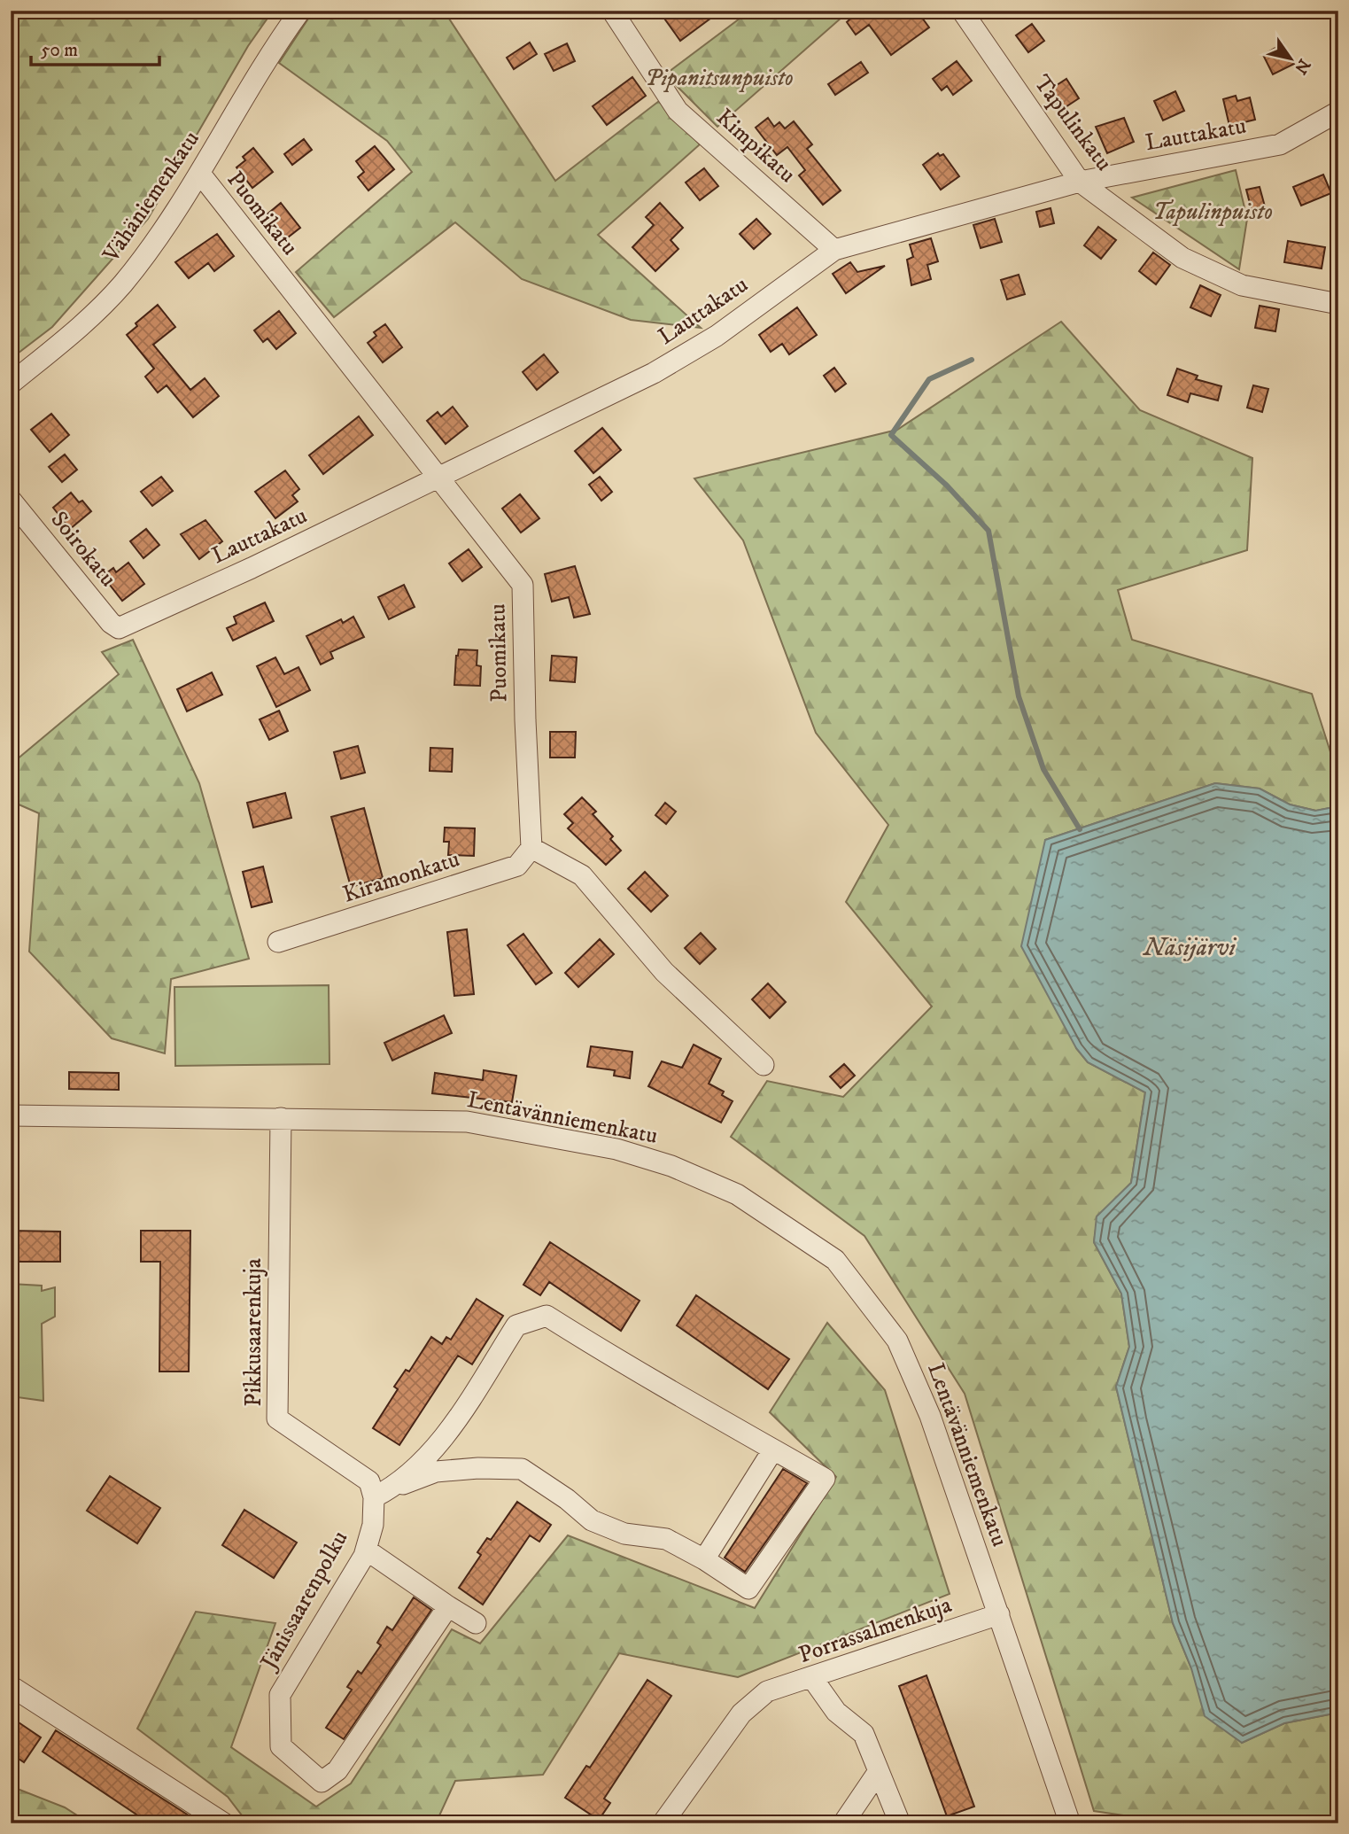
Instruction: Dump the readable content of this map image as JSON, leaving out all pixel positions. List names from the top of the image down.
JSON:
{
  "streets": {
    "street": [
      "Tapulinkatu",
      "Lauttakatu",
      "Kimpikatu",
      "Vähäniemenkatu",
      "Puomikatu",
      "Soirokatu",
      "Kiramonkatu",
      "Lentävänniemenkatu",
      "Pikkusaarenkuja",
      "Jänissaarenpolku",
      "Porrassalmenkuja"
    ]
  },
  "crossings": [
    ["Tapulinkatu", "Lauttakatu"],
    ["Lauttakatu", "Kimpikatu"],
    ["Lauttakatu", "Puomikatu"],
    ["Lauttakatu", "Soirokatu"],
    ["Vähäniemenkatu", "Puomikatu"],
    ["Puomikatu", "Kiramonkatu"],
    ["Lentävänniemenkatu", "Pikkusaarenkuja"],
    ["Lentävänniemenkatu", "Porrassalmenkuja"],
    ["Pikkusaarenkuja", "Jänissaarenpolku"]
  ],
  "water": ["Näsijärvi"],
  "parks": ["Pipanitsunpuisto", "Tapulinpuisto"],
  "scale_bar": "50 m",
  "north": "bottom right"
}
